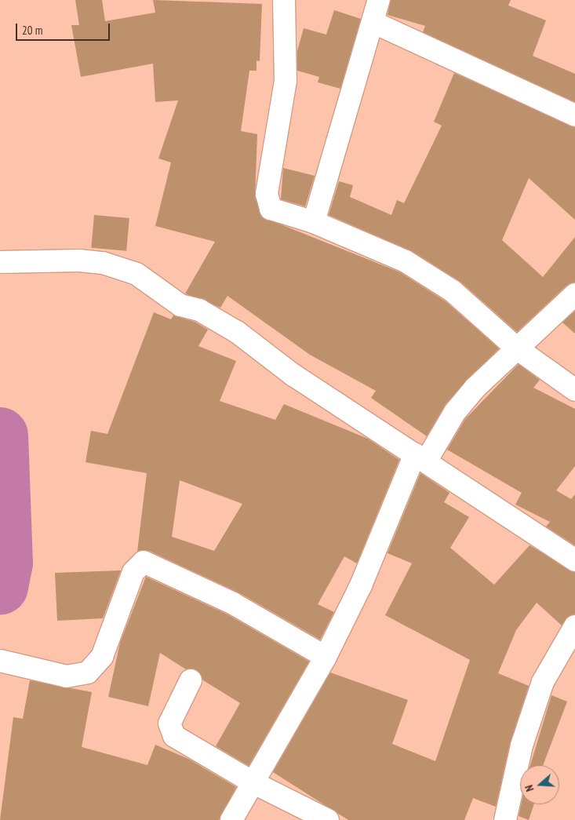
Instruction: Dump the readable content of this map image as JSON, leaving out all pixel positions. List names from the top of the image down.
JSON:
{
  "scale_bar": "20 m",
  "north": "left"
}
